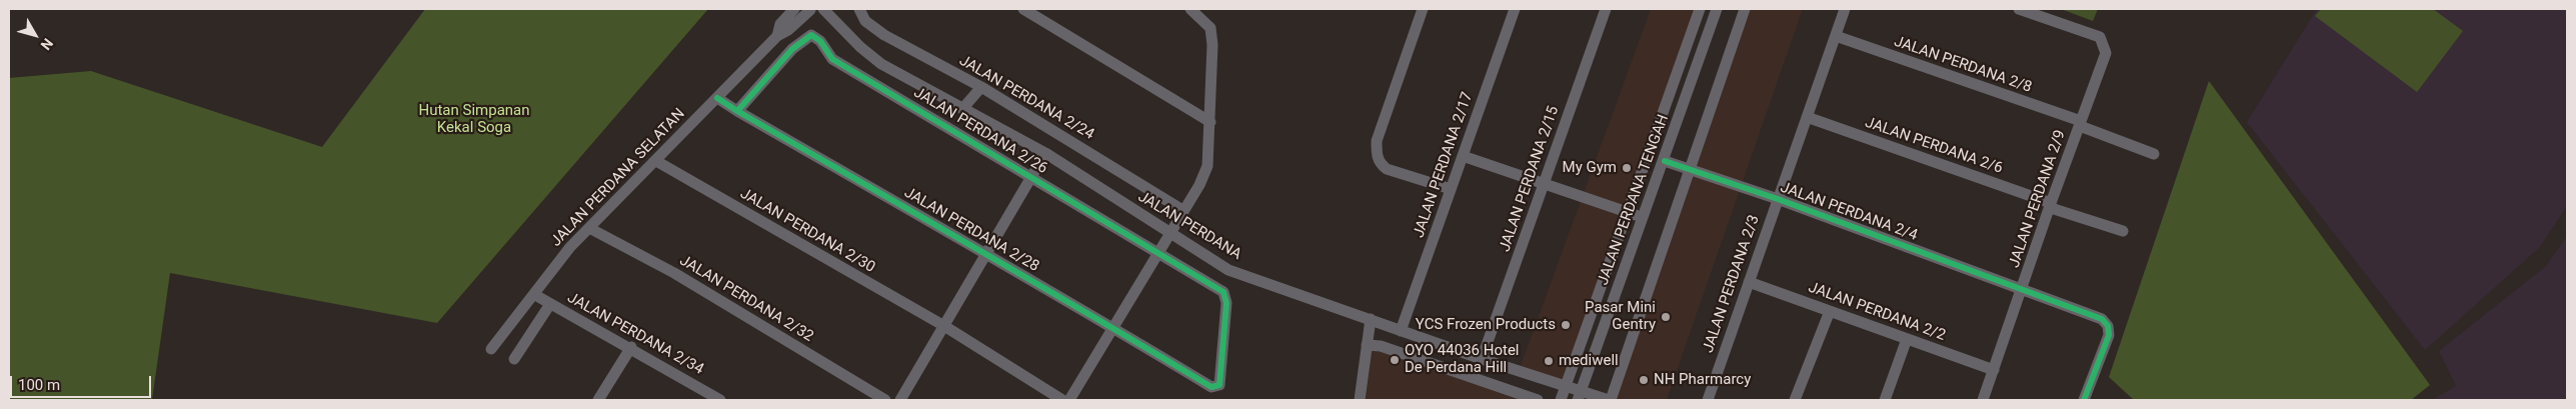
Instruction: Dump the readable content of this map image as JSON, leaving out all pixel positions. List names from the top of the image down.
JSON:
{
  "streets": {
    "street": [
      "JALAN PERDANA 2/8",
      "JALAN PERDANA 2/24",
      "JALAN PERDANA 2/26",
      "JALAN PERDANA 2/6",
      "JALAN PERDANA 2/17",
      "JALAN PERDANA SELATAN",
      "JALAN PERDANA 2/15",
      "JALAN PERDANA 2/9",
      "JALAN PERDANA TENGAH",
      "JALAN PERDANA 2/4",
      "JALAN PERDANA",
      "JALAN PERDANA 2/28",
      "JALAN PERDANA 2/30",
      "JALAN PERDANA 2/3",
      "JALAN PERDANA 2/32",
      "JALAN PERDANA 2/2",
      "JALAN PERDANA 2/34"
    ]
  },
  "crossings": [
    ["JALAN PERDANA 2/8", "JALAN PERDANA 2/9"],
    ["JALAN PERDANA 2/8", "JALAN PERDANA 2/3"],
    ["JALAN PERDANA 2/26", "JALAN PERDANA 2/28"],
    ["JALAN PERDANA 2/6", "JALAN PERDANA 2/9"],
    ["JALAN PERDANA 2/6", "JALAN PERDANA 2/3"],
    ["JALAN PERDANA 2/17", "JALAN PERDANA"],
    ["JALAN PERDANA SELATAN", "JALAN PERDANA 2/28"],
    ["JALAN PERDANA SELATAN", "JALAN PERDANA 2/30"],
    ["JALAN PERDANA SELATAN", "JALAN PERDANA 2/32"],
    ["JALAN PERDANA SELATAN", "JALAN PERDANA 2/34"],
    ["JALAN PERDANA 2/15", "JALAN PERDANA"],
    ["JALAN PERDANA 2/9", "JALAN PERDANA 2/4"],
    ["JALAN PERDANA 2/9", "JALAN PERDANA 2/2"],
    ["JALAN PERDANA TENGAH", "JALAN PERDANA 2/4"],
    ["JALAN PERDANA TENGAH", "JALAN PERDANA"],
    ["JALAN PERDANA 2/4", "JALAN PERDANA 2/3"],
    ["JALAN PERDANA 2/3", "JALAN PERDANA 2/2"]
  ],
  "parks": ["Hutan Simpanan Kekal Soga"],
  "places": [
    "My Gym",
    "Pasar Mini Gentry",
    "YCS Frozen Products",
    "OYO 44036 Hotel De Perdana Hill",
    "mediwell",
    "NH Pharmarcy"
  ],
  "scale_bar": "100 m",
  "north": "bottom right"
}
